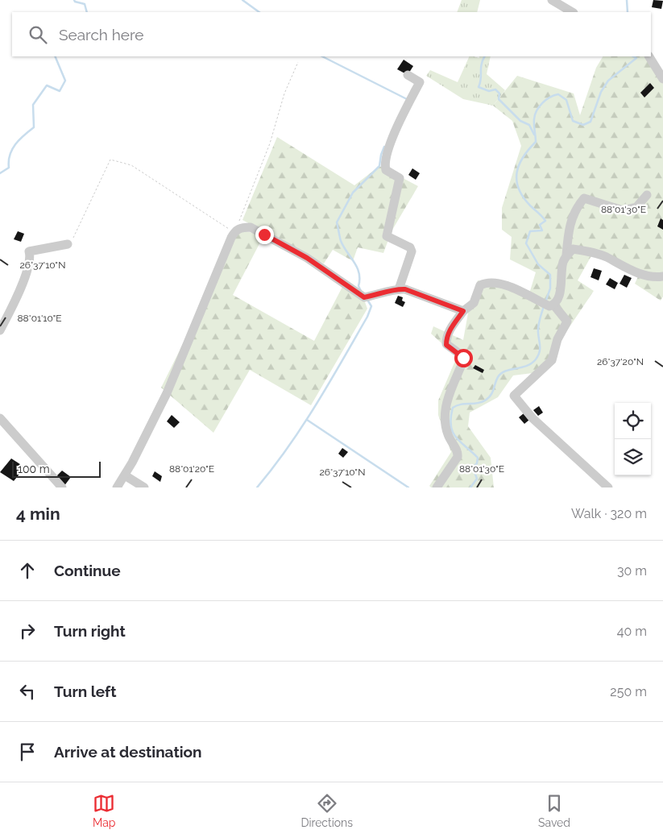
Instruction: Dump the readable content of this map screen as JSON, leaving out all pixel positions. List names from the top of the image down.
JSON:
{
  "scale_bar": "100 m",
  "page": {
    "search": "Search here",
    "scale": "100 m",
    "heading": ["4 min", "Walk · 320 m"],
    "list": [
      ["Continue", "30 m"],
      ["Turn right", "40 m"],
      ["Turn left", "250 m"],
      "Arrive at destination"
    ],
    "nav": ["Map", "Directions", "Saved"]
  },
  "coordinates": [
    "88°01'30\"E",
    "26°37'10\"N",
    "88°01'10\"E",
    "26°37'20\"N",
    "88°01'20\"E"
  ]
}
